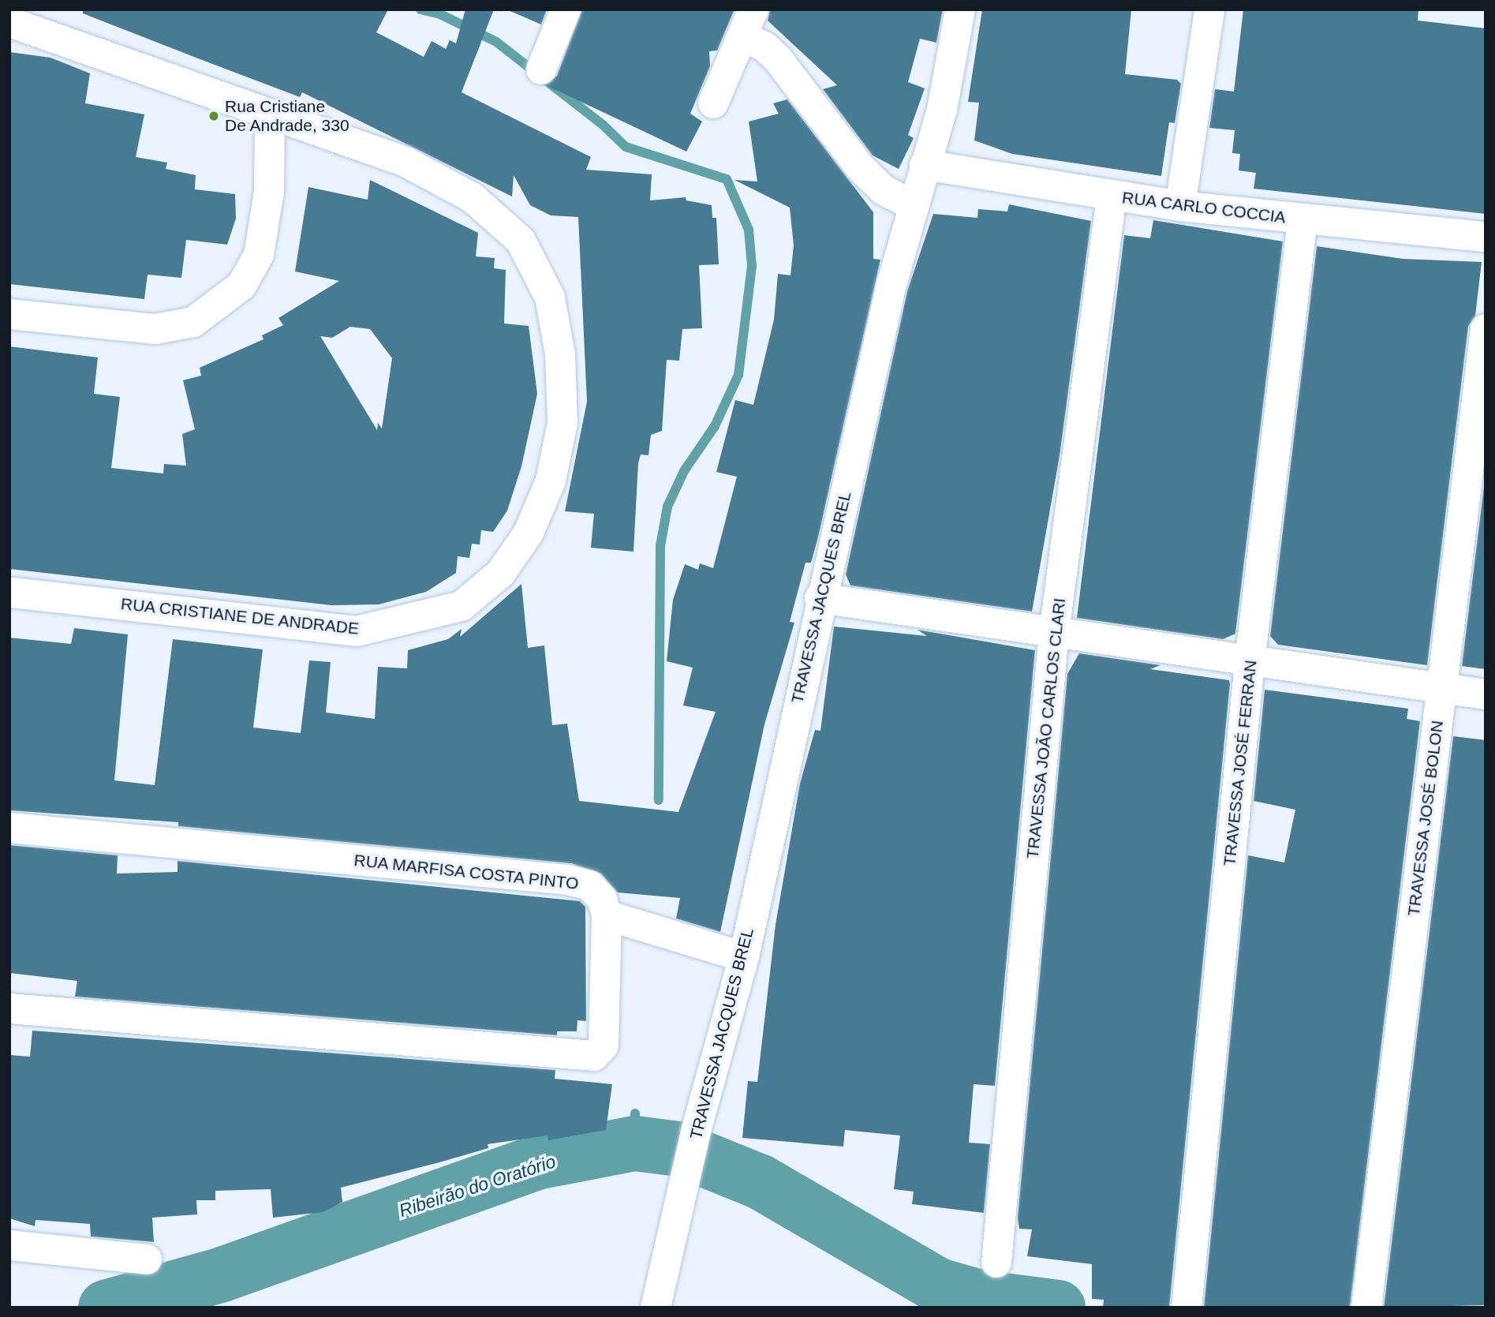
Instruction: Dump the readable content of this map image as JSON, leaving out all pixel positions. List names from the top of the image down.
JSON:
{
  "streets": {
    "street": [
      "RUA CARLO COCCIA",
      "TRAVESSA JACQUES BREL",
      "RUA CRISTIANE DE ANDRADE",
      "TRAVESSA JOÃO CARLOS CLARI",
      "TRAVESSA JOSÉ FERRAN",
      "TRAVESSA JOSÉ BOLON",
      "RUA MARFISA COSTA PINTO"
    ]
  },
  "crossings": [
    ["RUA CARLO COCCIA", "TRAVESSA JACQUES BREL"],
    ["RUA CARLO COCCIA", "TRAVESSA JOÃO CARLOS CLARI"],
    ["RUA CARLO COCCIA", "TRAVESSA JOSÉ FERRAN"]
  ],
  "water": ["Ribeirão do Oratório"],
  "places": ["Rua Cristiane De Andrade, 330"]
}
